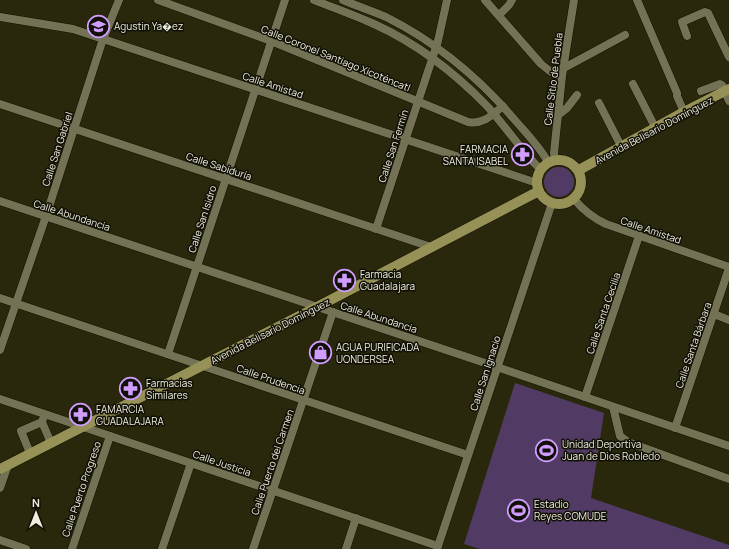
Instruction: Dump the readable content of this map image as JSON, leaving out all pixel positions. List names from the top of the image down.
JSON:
{
  "streets": {
    "main road": ["Avenida Belisario Domínguez"],
    "street": [
      "Calle Coronel Santiago Xicoténcatl",
      "Calle Sitio de Puebla",
      "Calle Amistad",
      "Calle San Fermín",
      "Calle San Gabriel",
      "Calle Sabiduría",
      "Calle Abundancia",
      "Calle San Isidro",
      "Calle Santa Cecilia",
      "Calle Santa Bárbara",
      "Calle San Ignacio",
      "Calle Prudencia",
      "Calle Puerto del Carmen",
      "Calle Justicia",
      "Calle Puerto Progreso"
    ]
  },
  "crossings": [
    ["Calle Coronel Santiago Xicoténcatl", "Calle San Fermín"],
    ["Calle Coronel Santiago Xicoténcatl", "Calle San Isidro"],
    ["Calle Sitio de Puebla", "Calle Amistad"],
    ["Calle Sitio de Puebla", "Avenida Belisario Domínguez"],
    ["Calle Sitio de Puebla", "Calle San Ignacio"],
    ["Calle Amistad", "Avenida Belisario Domínguez"],
    ["Calle Amistad", "Calle San Fermín"],
    ["Calle Amistad", "Calle San Gabriel"],
    ["Calle Amistad", "Calle San Isidro"],
    ["Calle Amistad", "Calle Santa Cecilia"],
    ["Calle Amistad", "Calle Santa Bárbara"],
    ["Calle Amistad", "Calle San Ignacio"],
    ["Avenida Belisario Domínguez", "Calle Sabiduría"],
    ["Avenida Belisario Domínguez", "Calle Abundancia"],
    ["Avenida Belisario Domínguez", "Calle San Ignacio"],
    ["Avenida Belisario Domínguez", "Calle Prudencia"],
    ["Avenida Belisario Domínguez", "Calle Justicia"],
    ["Calle San Fermín", "Calle Sabiduría"],
    ["Calle San Gabriel", "Calle Sabiduría"],
    ["Calle San Gabriel", "Calle Abundancia"],
    ["Calle San Gabriel", "Calle Prudencia"],
    ["Calle Sabiduría", "Calle San Isidro"],
    ["Calle Abundancia", "Calle San Isidro"],
    ["Calle Abundancia", "Calle Santa Cecilia"],
    ["Calle Abundancia", "Calle Santa Bárbara"],
    ["Calle Abundancia", "Calle San Ignacio"],
    ["Calle Abundancia", "Calle Puerto del Carmen"],
    ["Calle San Isidro", "Calle Prudencia"],
    ["Calle San Ignacio", "Calle Prudencia"],
    ["Calle San Ignacio", "Calle Justicia"],
    ["Calle Prudencia", "Calle Puerto del Carmen"],
    ["Calle Puerto del Carmen", "Calle Justicia"],
    ["Calle Justicia", "Calle Puerto Progreso"]
  ],
  "places": {
    "school or university": ["Agustin Ya�ez"],
    "pharmacy": [
      "FARMACIA SANTA ISABEL",
      "Farmacia Guadalajara",
      "Farmacias Similares",
      "FAMARCIA GUADALAJARA"
    ],
    "shop": ["AGUA PURIFICADA UONDERSEA"],
    "sports": ["Unidad Deportiva Juan de Dios Robledo", "Estadio Reyes COMUDE"]
  },
  "north": "top"
}
